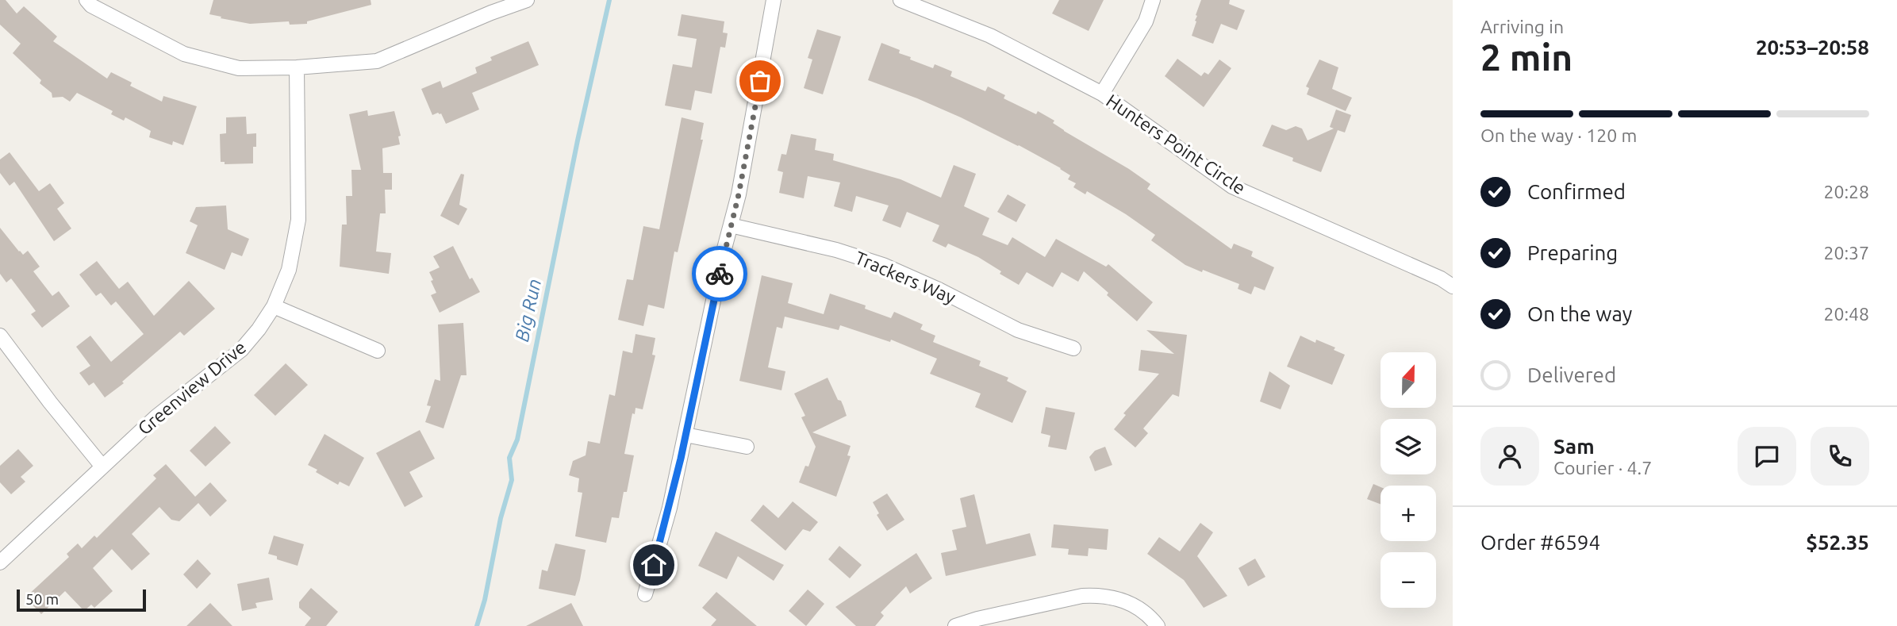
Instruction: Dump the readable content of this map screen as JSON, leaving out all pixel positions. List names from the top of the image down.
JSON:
{
  "streets": {
    "street": ["Hunters Point Circle", "Trackers Way", "Greenview Drive"]
  },
  "water": ["Big Run"],
  "scale_bar": "50 m",
  "north": "top",
  "page": {
    "heading": ["2 min", "Arriving in", "20:53–20:58"],
    "panel": [
      "Sam",
      "Courier · 4.7",
      "Order #6594",
      "$52.35"
    ],
    "bar": "On the way · 120 m",
    "list": [
      ["Confirmed", "20:28"],
      ["Preparing", "20:37"],
      ["On the way", "20:48"],
      "Delivered"
    ],
    "map_buttons": ["+", "−"],
    "scale": "50 m"
  }
}
